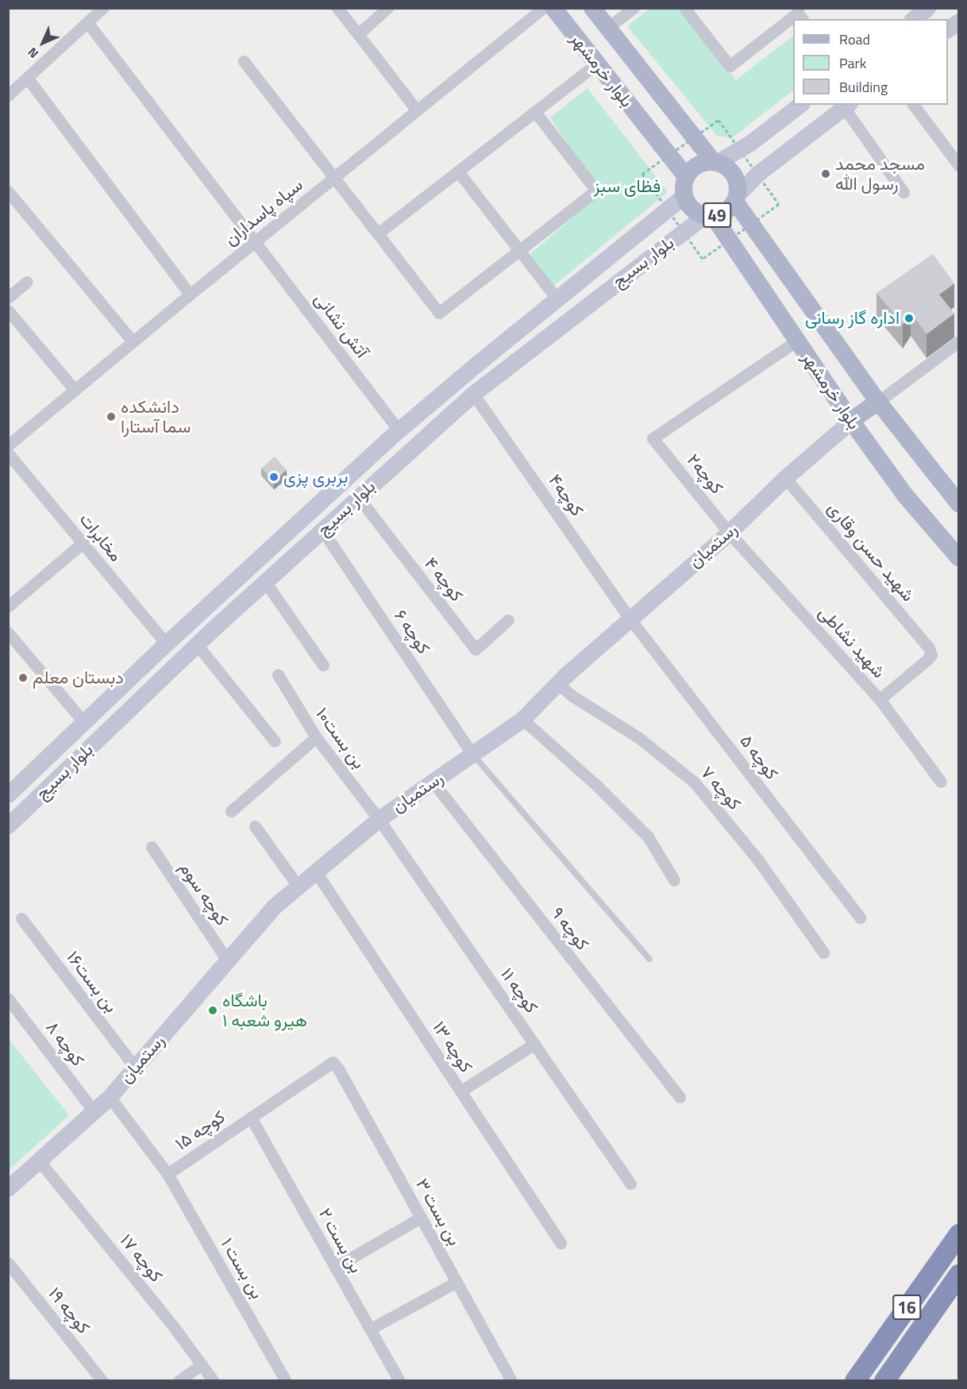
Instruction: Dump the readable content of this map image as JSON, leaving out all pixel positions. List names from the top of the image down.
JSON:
{
  "streets": {
    "highway": ["16"],
    "main road": [
      "بلوار خرمشهر",
      "49",
      "بلوار بسیج",
      "رستمیان"
    ],
    "street": [
      "سپاه پاسداران",
      "آتش نشانی",
      "کوچه۲",
      "کوچه۴",
      "مخابرات",
      "شهید حسن وقاری",
      "کوچه ۴",
      "کوچه ۶",
      "شهید نشاطی",
      "بن بست۱۰",
      "کوچه ۵",
      "کوچه ۷",
      "کوچه سوم",
      "کوچه ۹",
      "بن بست۱۶",
      "کوچه ۱۱",
      "کوچه ۸",
      "کوچه ۱۳",
      "کوچه ۱۵",
      "بن بست ۳",
      "بن بست ۲",
      "کوچه ۱۷",
      "بن بست ۱",
      "کوچه ۱۹"
    ]
  },
  "crossings": [
    ["بلوار خرمشهر", "49"],
    ["بلوار خرمشهر", "بلوار بسیج"],
    ["بلوار خرمشهر", "کوچه۲"],
    ["بلوار خرمشهر", "رستمیان"],
    ["سپاه پاسداران", "آتش نشانی"],
    ["49", "بلوار بسیج"],
    ["بلوار بسیج", "آتش نشانی"],
    ["بلوار بسیج", "کوچه۴"],
    ["بلوار بسیج", "مخابرات"],
    ["بلوار بسیج", "کوچه ۴"],
    ["بلوار بسیج", "کوچه ۶"],
    ["کوچه۲", "رستمیان"],
    ["کوچه۲", "شهید نشاطی"],
    ["کوچه۴", "رستمیان"],
    ["کوچه۴", "کوچه ۵"],
    ["رستمیان", "شهید حسن وقاری"],
    ["رستمیان", "کوچه ۶"],
    ["رستمیان", "شهید نشاطی"],
    ["رستمیان", "بن بست۱۰"],
    ["رستمیان", "کوچه ۵"],
    ["رستمیان", "کوچه ۷"],
    ["رستمیان", "کوچه سوم"],
    ["رستمیان", "کوچه ۹"],
    ["رستمیان", "بن بست۱۶"],
    ["رستمیان", "کوچه ۱۱"],
    ["رستمیان", "کوچه ۸"],
    ["رستمیان", "کوچه ۱۳"],
    ["رستمیان", "کوچه ۱۵"],
    ["رستمیان", "کوچه ۱۷"],
    ["شهید حسن وقاری", "شهید نشاطی"],
    ["بن بست۱۰", "کوچه ۱۱"],
    ["کوچه ۱۵", "بن بست ۳"],
    ["کوچه ۱۵", "بن بست ۲"],
    ["کوچه ۱۵", "بن بست ۱"]
  ],
  "parks": ["فظای سبز"],
  "places": [
    "مسجد محمد رسول الله",
    "اداره گاز رسانی",
    "دانشکده سما آستارا",
    "بربری پزی",
    "دبستان معلم",
    "باشگاه هیرو شعبه ۱"
  ],
  "legend": ["Road", "Park", "Building"],
  "north": "bottom left"
}
